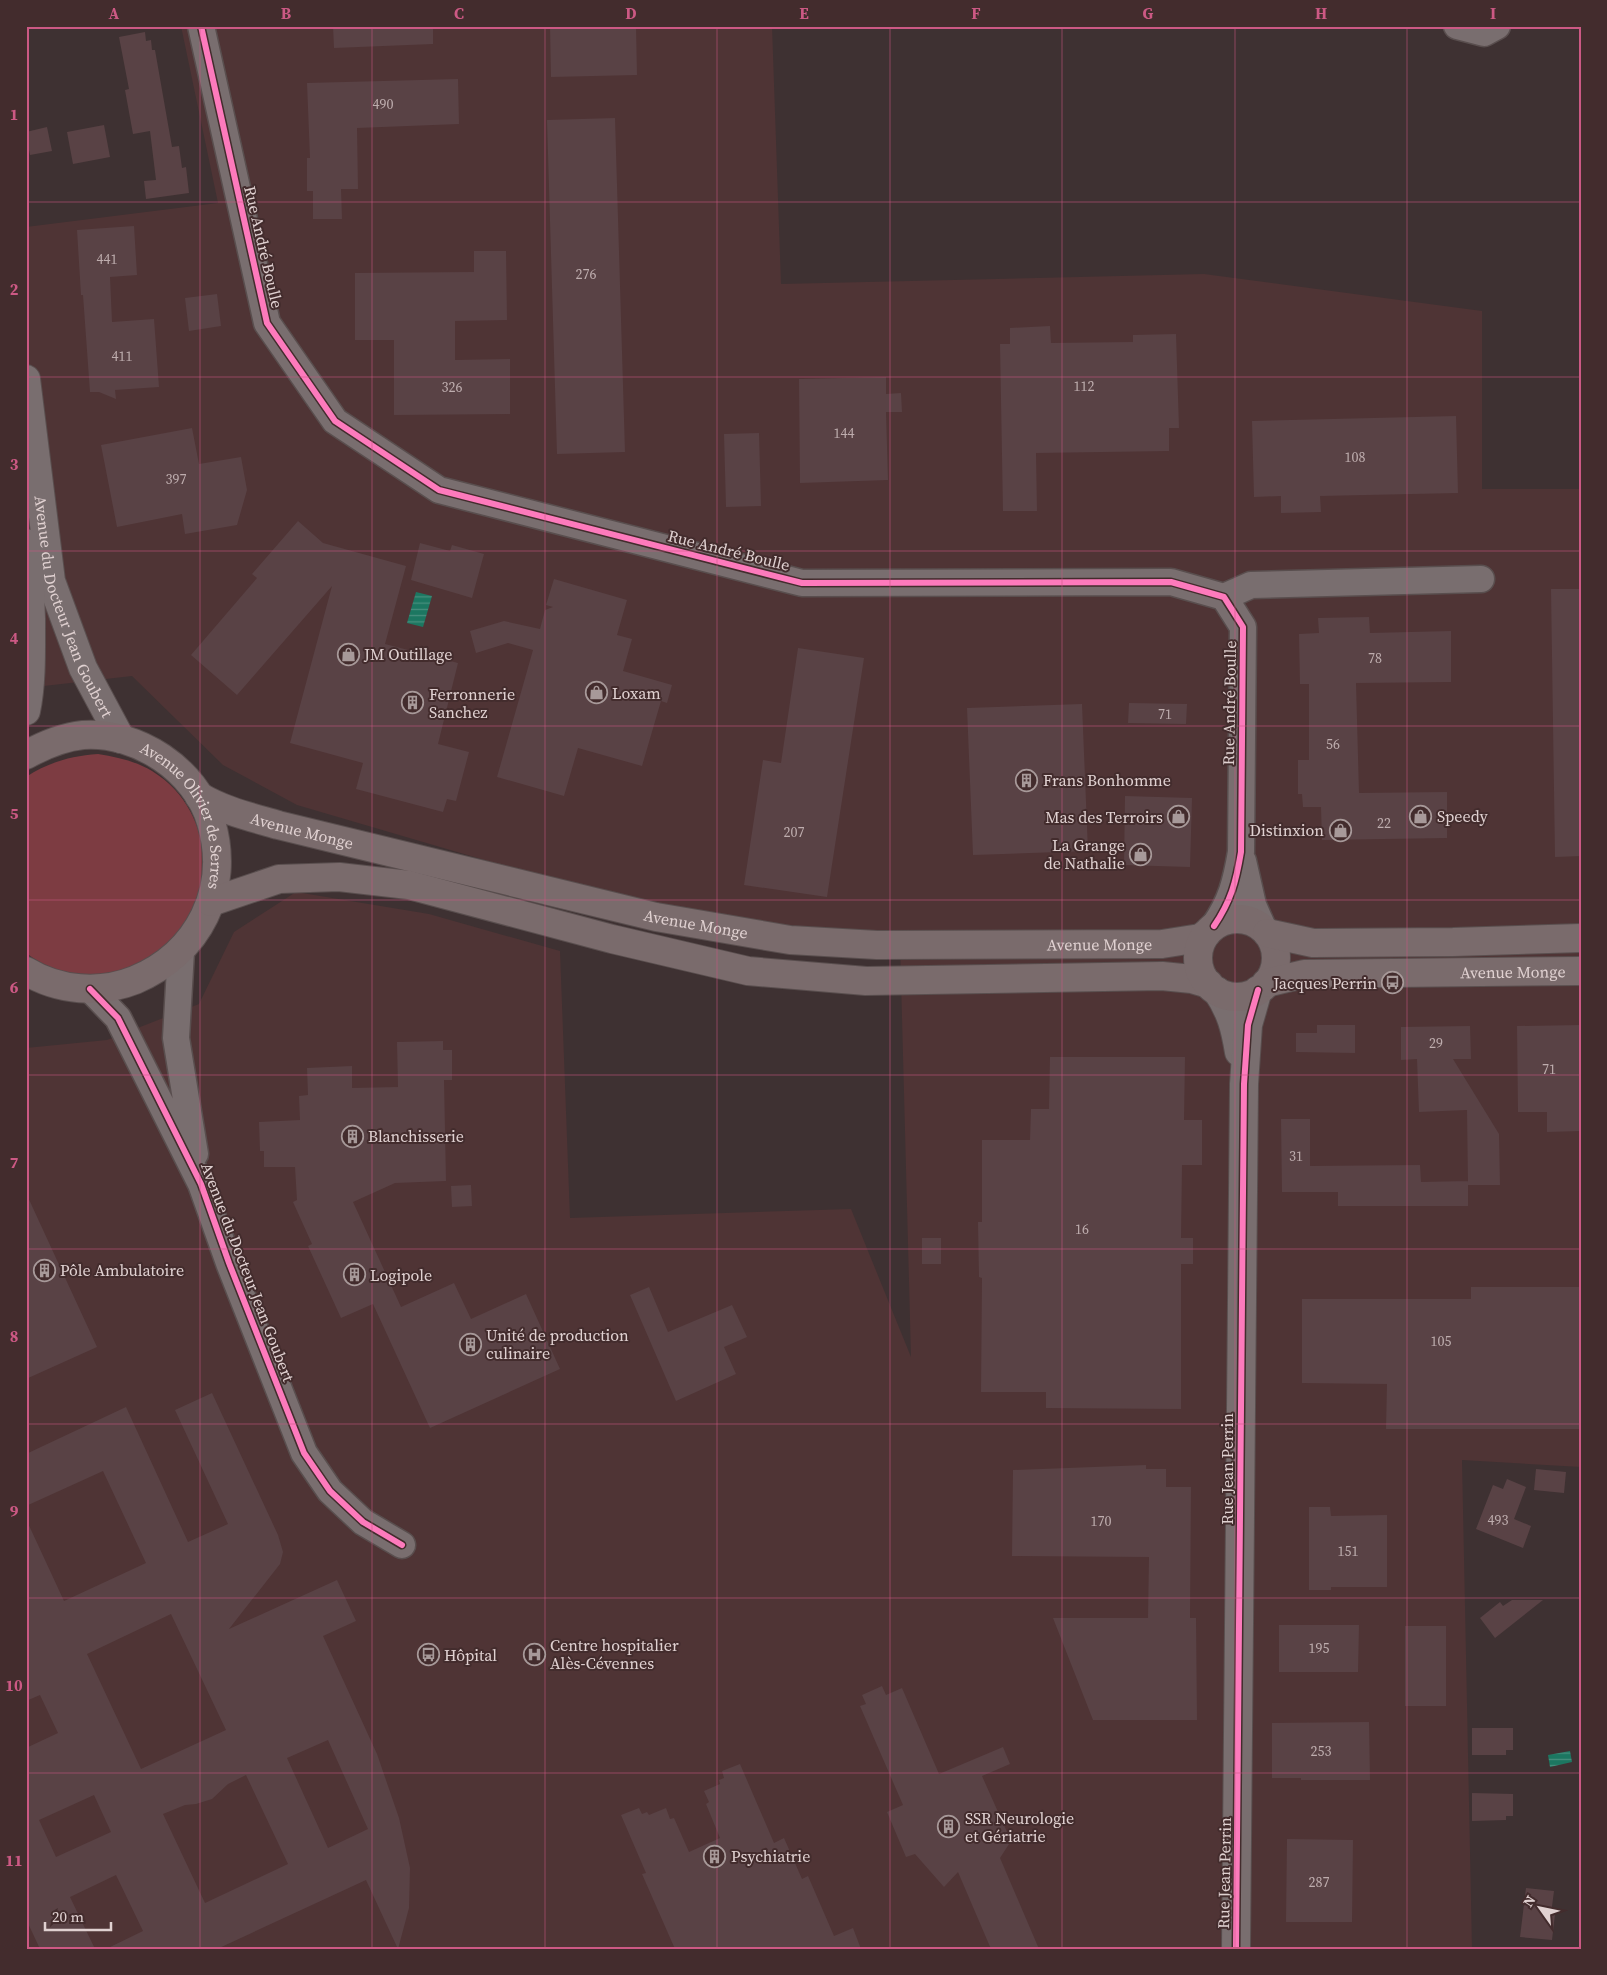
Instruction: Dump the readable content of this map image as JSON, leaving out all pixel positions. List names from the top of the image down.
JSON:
{
  "streets": {
    "main road": ["Avenue Olivier de Serres", "Avenue Monge"],
    "street": ["Rue André Boulle", "Avenue du Docteur Jean Goubert", "Rue Jean Perrin"]
  },
  "crossings": [
    ["Rue André Boulle", "Avenue Monge"],
    ["Rue André Boulle", "Rue Jean Perrin"],
    ["Avenue du Docteur Jean Goubert", "Avenue Olivier de Serres"],
    ["Avenue Olivier de Serres", "Avenue Monge"],
    ["Avenue Monge", "Rue Jean Perrin"]
  ],
  "places": {
    "shop": [
      "JM Outillage",
      "Loxam",
      "Speedy",
      "Mas des Terroirs",
      "Distinxion",
      "La Grange de Nathalie"
    ],
    "building": [
      "Ferronnerie Sanchez",
      "Frans Bonhomme",
      "Blanchisserie",
      "Pôle Ambulatoire",
      "Logipole",
      "Unité de production culinaire",
      "SSR Neurologie et Gériatrie",
      "Psychiatrie"
    ],
    "bus stop": ["Jacques Perrin", "Hôpital"],
    "hospital": ["Centre hospitalier Alès-Cévennes"]
  },
  "house_numbers": [
    "490",
    "441",
    "276",
    "411",
    "112",
    "326",
    "144",
    "108",
    "397",
    "78",
    "71",
    "56",
    "22",
    "207",
    "29",
    "71",
    "31",
    "16",
    "105",
    "493",
    "170",
    "151",
    "195",
    "253",
    "287"
  ],
  "scale_bar": "20 m",
  "north": "top left",
  "grid": {
    "columns": [
      "A",
      "B",
      "C",
      "D",
      "E",
      "F",
      "G",
      "H",
      "I"
    ],
    "rows": [
      "1",
      "2",
      "3",
      "4",
      "5",
      "6",
      "7",
      "8",
      "9",
      "10",
      "11"
    ]
  }
}
